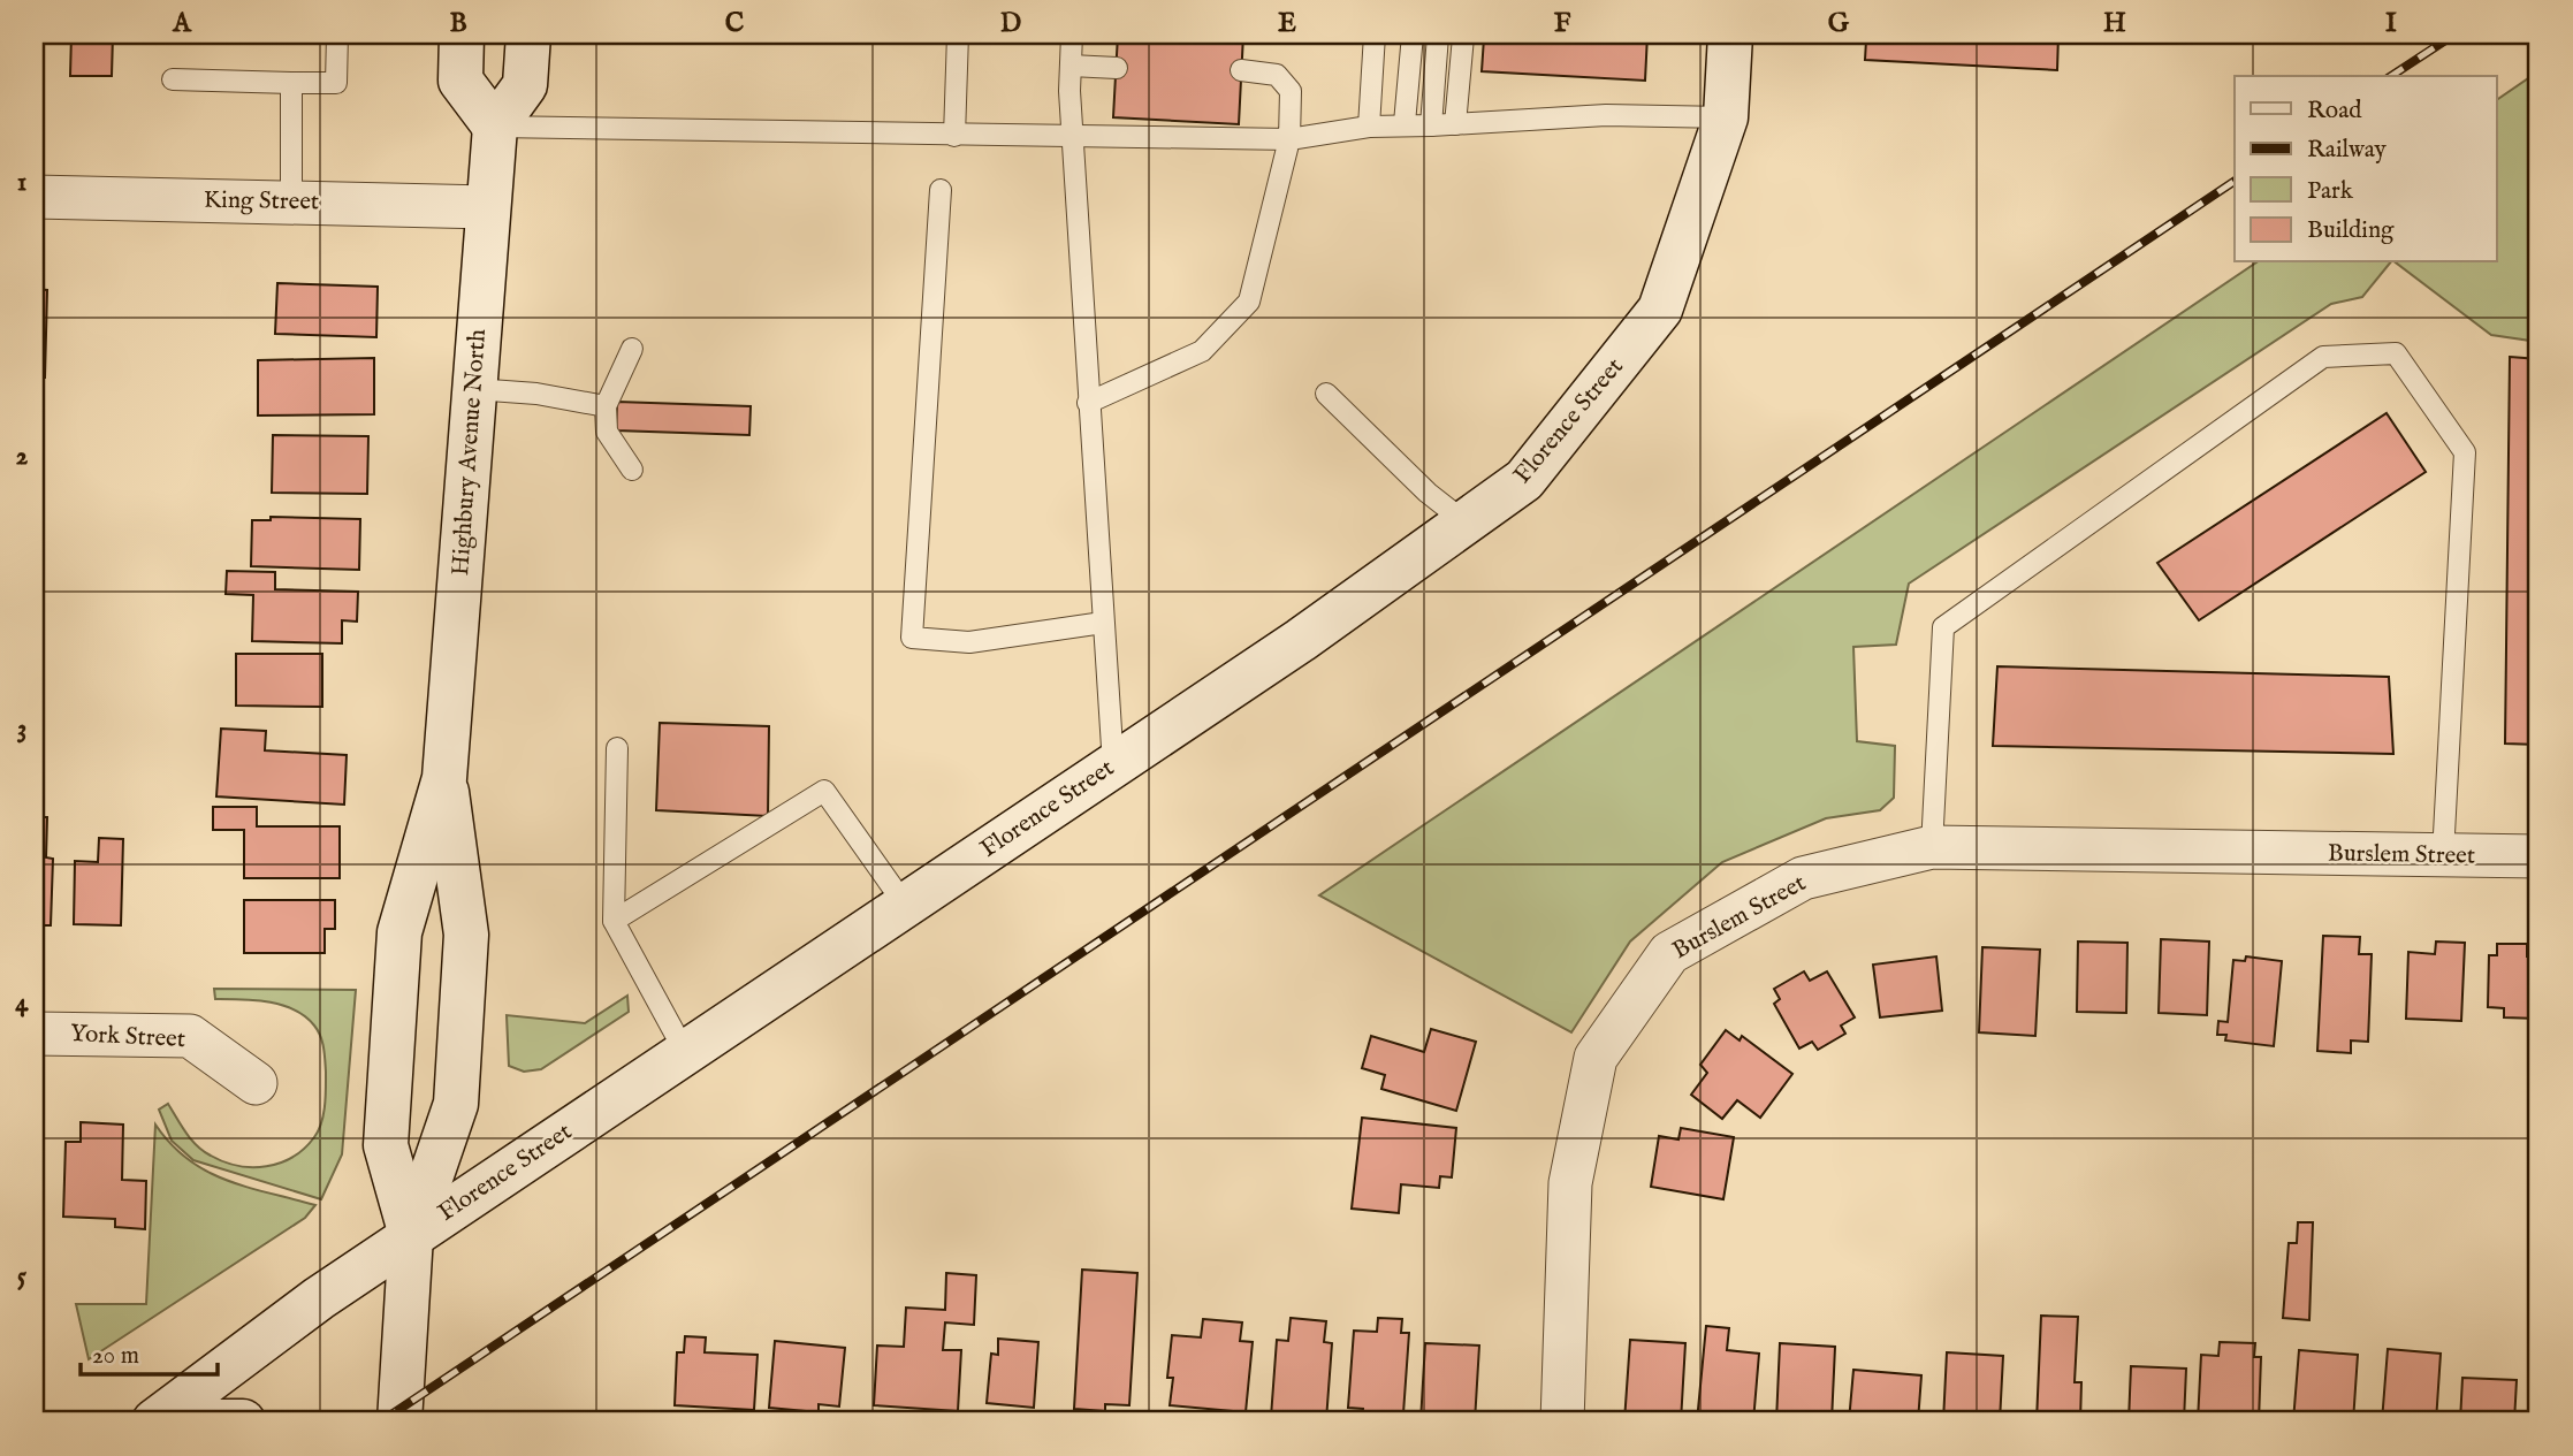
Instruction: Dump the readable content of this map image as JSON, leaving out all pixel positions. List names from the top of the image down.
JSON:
{
  "streets": {
    "main road": ["Florence Street", "Highbury Avenue North"],
    "street": ["King Street", "Burslem Street", "York Street"]
  },
  "crossings": [
    ["King Street", "Highbury Avenue North"],
    ["Florence Street", "Highbury Avenue North"]
  ],
  "legend": [
    "Road",
    "Railway",
    "Park",
    "Building"
  ],
  "scale_bar": "20 m",
  "grid": {
    "columns": [
      "A",
      "B",
      "C",
      "D",
      "E",
      "F",
      "G",
      "H",
      "I"
    ],
    "rows": [
      "1",
      "2",
      "3",
      "4",
      "5"
    ]
  }
}
